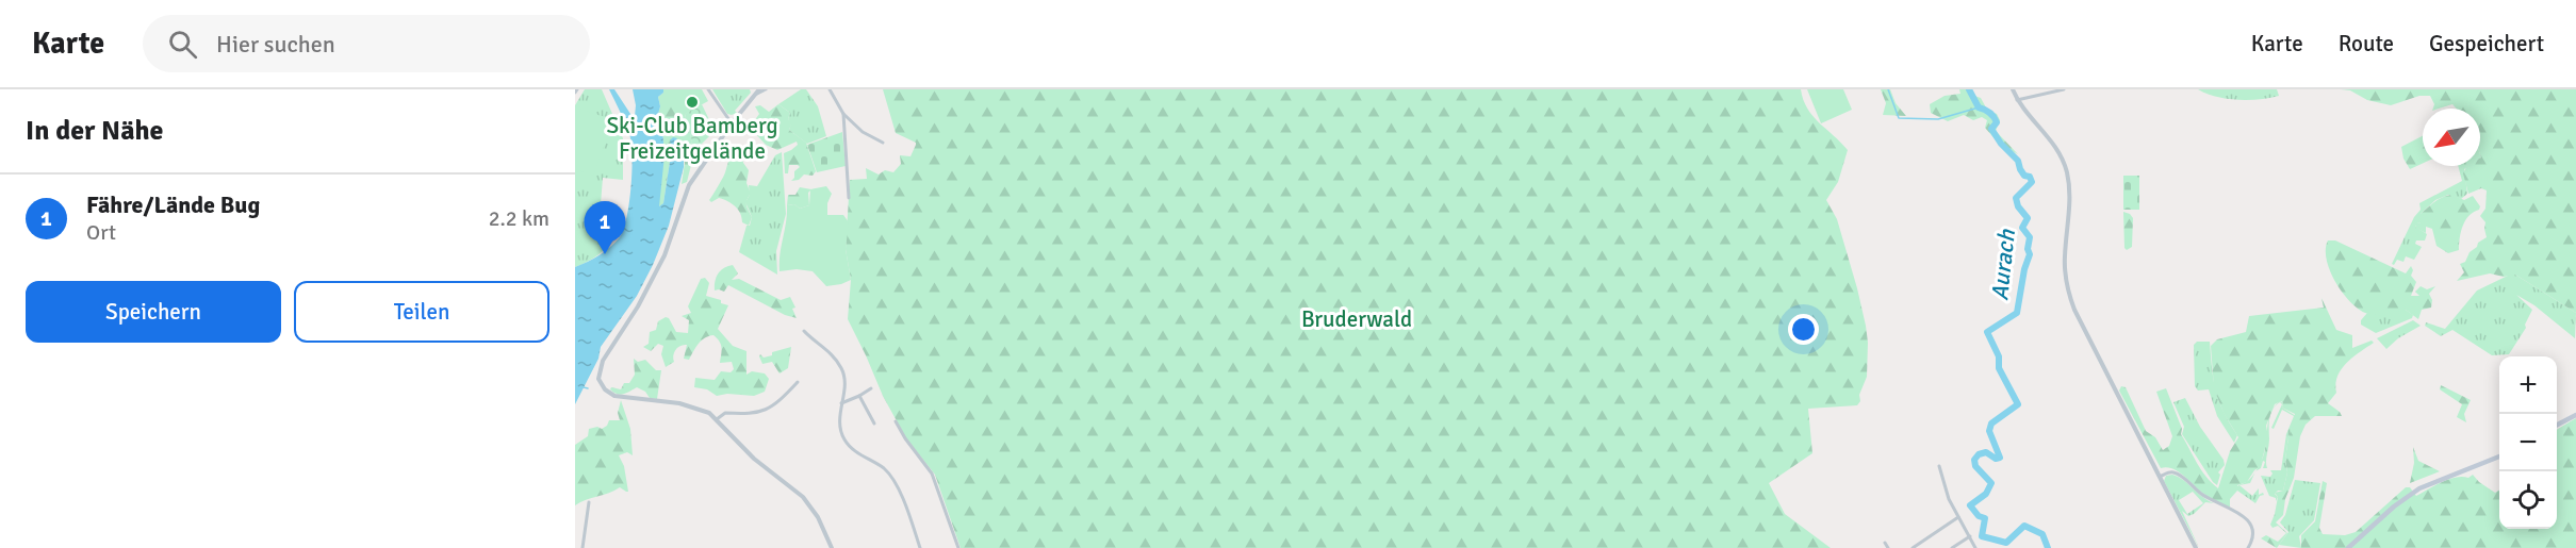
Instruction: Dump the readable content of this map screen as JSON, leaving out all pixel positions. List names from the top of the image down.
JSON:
{
  "water": ["Aurach"],
  "parks": ["Bruderwald"],
  "places": ["Ski-Club Bamberg Freizeitgelände"],
  "north": "bottom left",
  "page": {
    "header": "Karte",
    "search": "Hier suchen",
    "nav": ["Karte", "Route", "Gespeichert"],
    "heading": "In der Nähe",
    "list": [
      {
        "mark": "1",
        "name": "Fähre/Lände Bug",
        "note": "Ort",
        "value": "2.2 km"
      }
    ],
    "pins": "1",
    "buttons": ["Speichern", "Teilen"],
    "map_buttons": ["+", "−"]
  }
}
